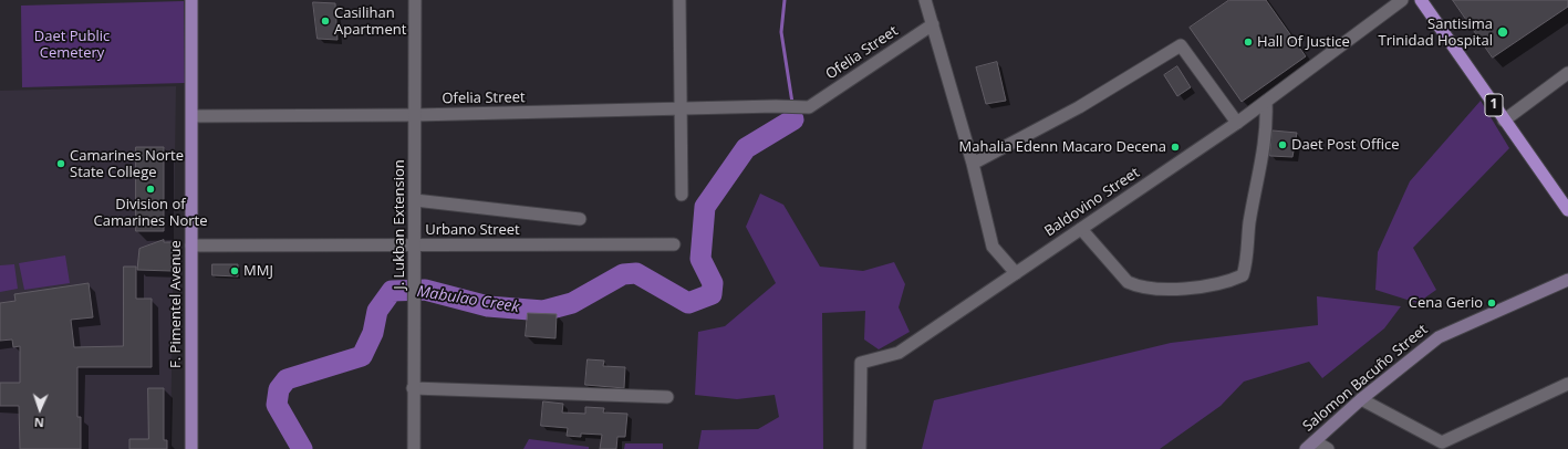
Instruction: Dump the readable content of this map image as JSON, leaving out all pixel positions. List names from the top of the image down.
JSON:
{
  "streets": {
    "highway": ["1"],
    "main road": ["F. Pimentel Avenue", "Salomon Bacuño Street"],
    "street": [
      "Ofelia Street",
      "Baldovino Street",
      "J. Lukban Extension",
      "Urbano Street"
    ]
  },
  "crossings": [
    ["Ofelia Street", "J. Lukban Extension"],
    ["Ofelia Street", "F. Pimentel Avenue"],
    ["J. Lukban Extension", "Urbano Street"],
    ["Urbano Street", "F. Pimentel Avenue"]
  ],
  "water": ["Mabulao Creek"],
  "parks": ["Daet Public Cemetery"],
  "places": [
    "Casilihan Apartment",
    "Santisima Trinidad Hospital",
    "Hall Of Justice",
    "Daet Post Office",
    "Mahalia Edenn Macaro Decena",
    "Camarines Norte State College",
    "Division of Camarines Norte",
    "MMJ",
    "Cena Gerio"
  ],
  "north": "bottom"
}
